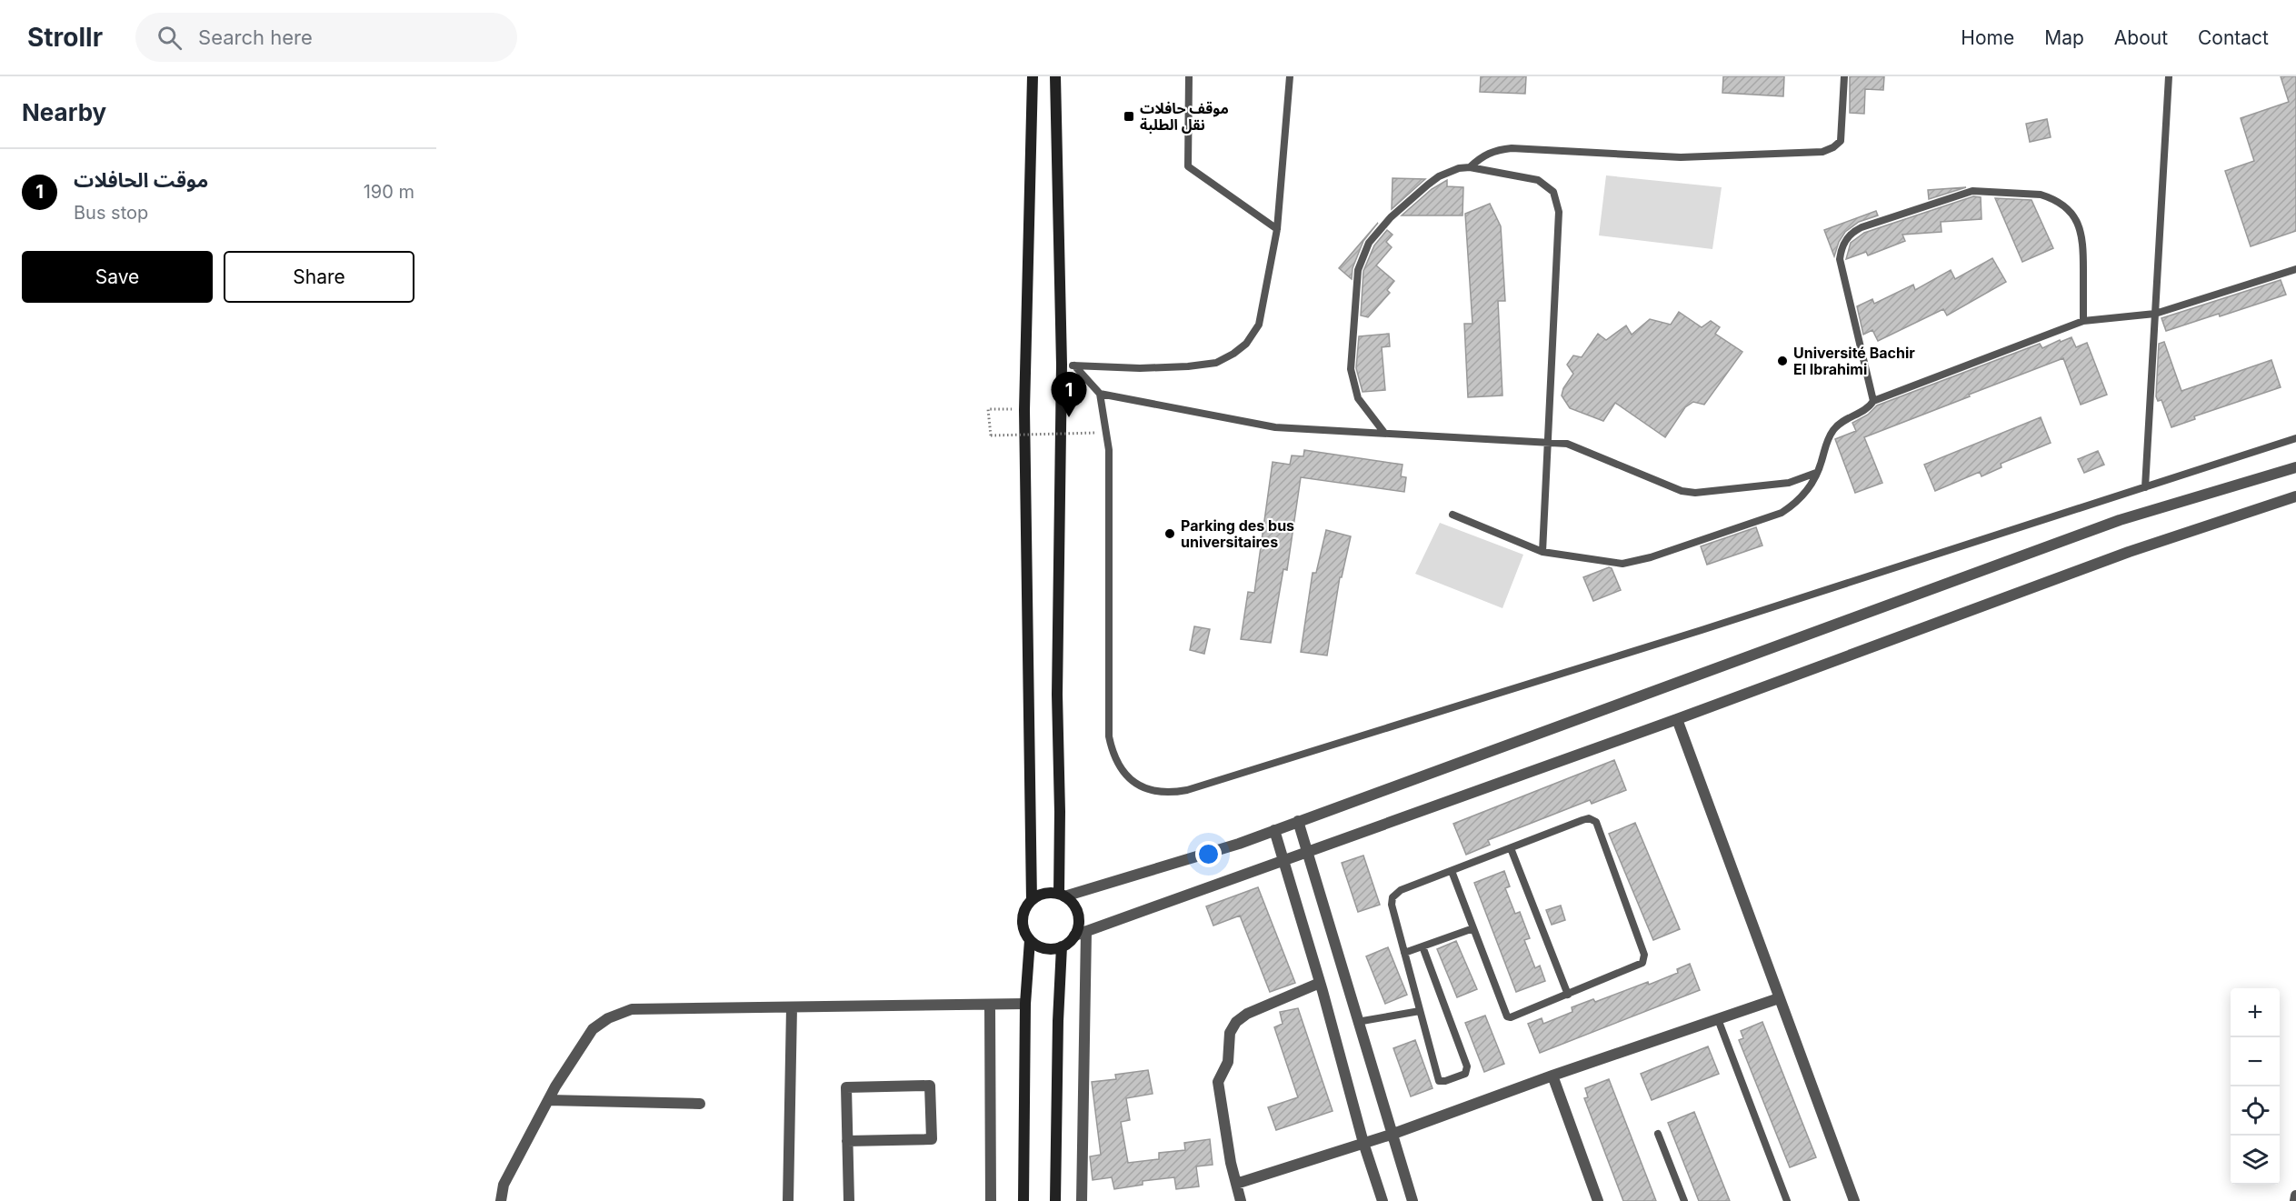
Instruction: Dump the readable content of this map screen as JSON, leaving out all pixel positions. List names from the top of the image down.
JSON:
{
  "places": {
    "transit": ["موقف حافلات نقل الطلبة"],
    "other": ["Université Bachir El Ibrahimi", "Parking des bus universitaires"]
  },
  "page": {
    "header": "Strollr",
    "search": "Search here",
    "nav": [
      "Home",
      "Map",
      "About",
      "Contact"
    ],
    "heading": "Nearby",
    "list": [
      {
        "mark": "1",
        "name": "موقت الحافلات",
        "note": "Bus stop",
        "value": "190 m"
      }
    ],
    "buttons": ["Save", "Share"],
    "pins": "1",
    "map_buttons": ["+", "−"]
  }
}
